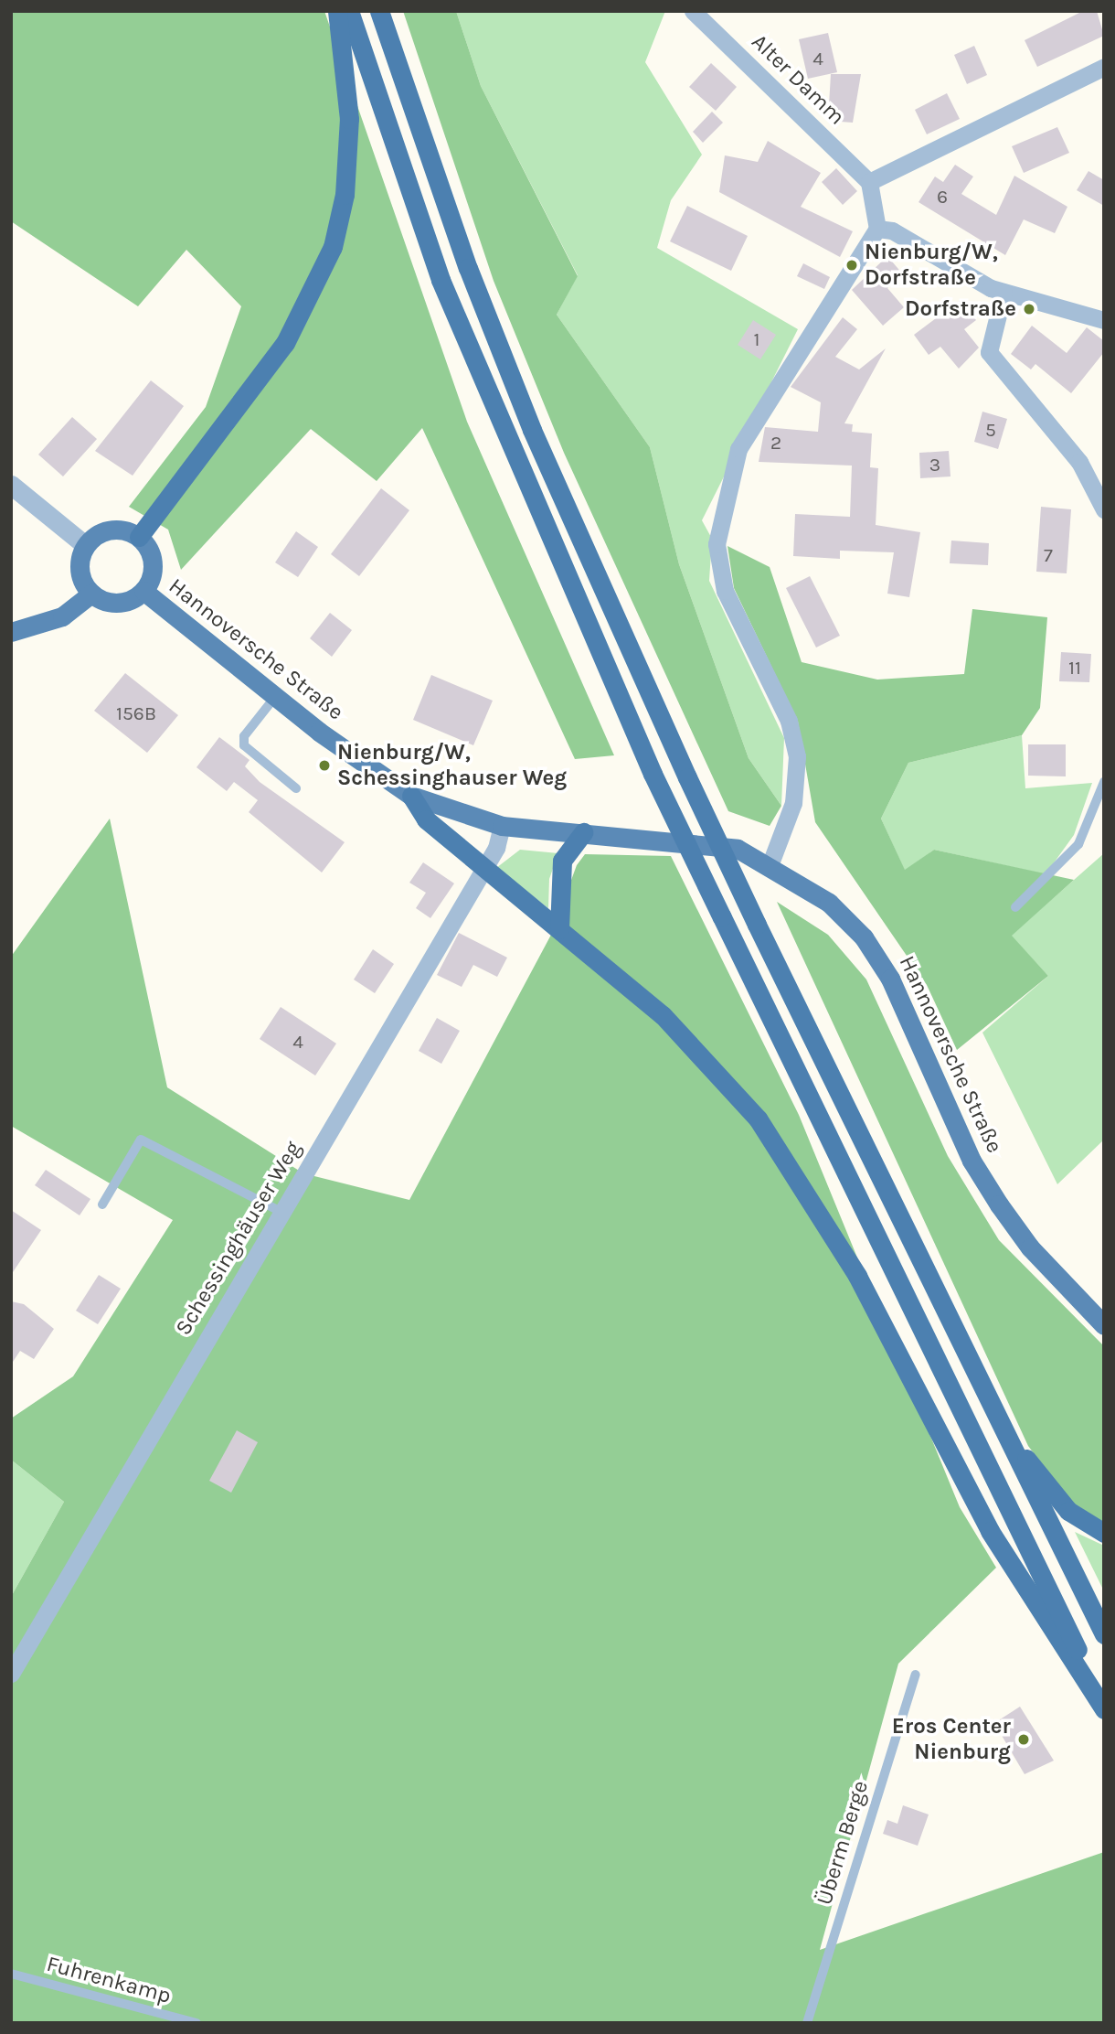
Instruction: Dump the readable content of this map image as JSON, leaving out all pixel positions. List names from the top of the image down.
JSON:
{
  "streets": {
    "main road": ["Hannoversche Straße"],
    "street": ["Alter Damm", "Schessinghäuser Weg"],
    "lane": ["Überm Berge", "Fuhrenkamp"]
  },
  "crossings": [
    ["Hannoversche Straße", "Schessinghäuser Weg"]
  ],
  "places": [
    "Nienburg/W, Dorfstraße",
    "Dorfstraße",
    "Nienburg/W, Schessinghauser Weg",
    "Eros Center Nienburg"
  ],
  "house_numbers": [
    "4",
    "6",
    "1",
    "5",
    "2",
    "3",
    "7",
    "11",
    "156B",
    "4"
  ]
}
